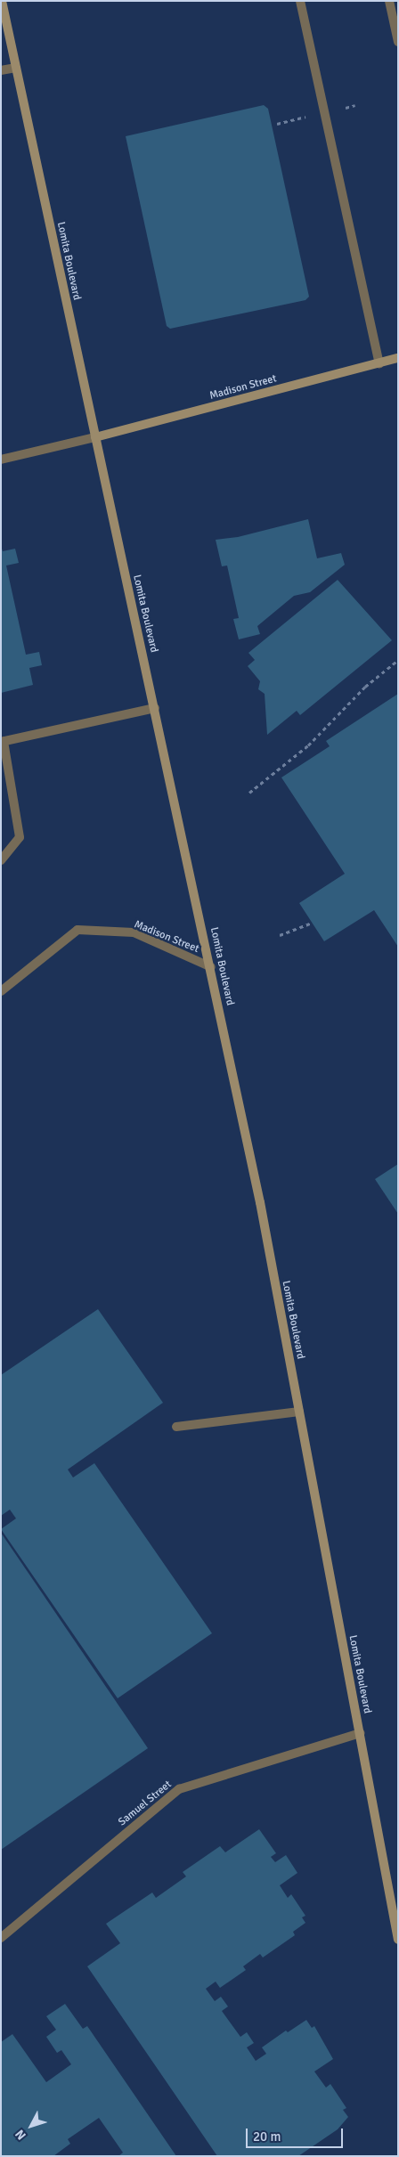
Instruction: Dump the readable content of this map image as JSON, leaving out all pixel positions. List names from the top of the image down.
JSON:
{
  "streets": {
    "main road": ["Lomita Boulevard", "Madison Street"],
    "street": ["Samuel Street"]
  },
  "crossings": [
    ["Lomita Boulevard", "Madison Street"],
    ["Lomita Boulevard", "Samuel Street"]
  ],
  "scale_bar": "20 m",
  "north": "bottom left"
}
